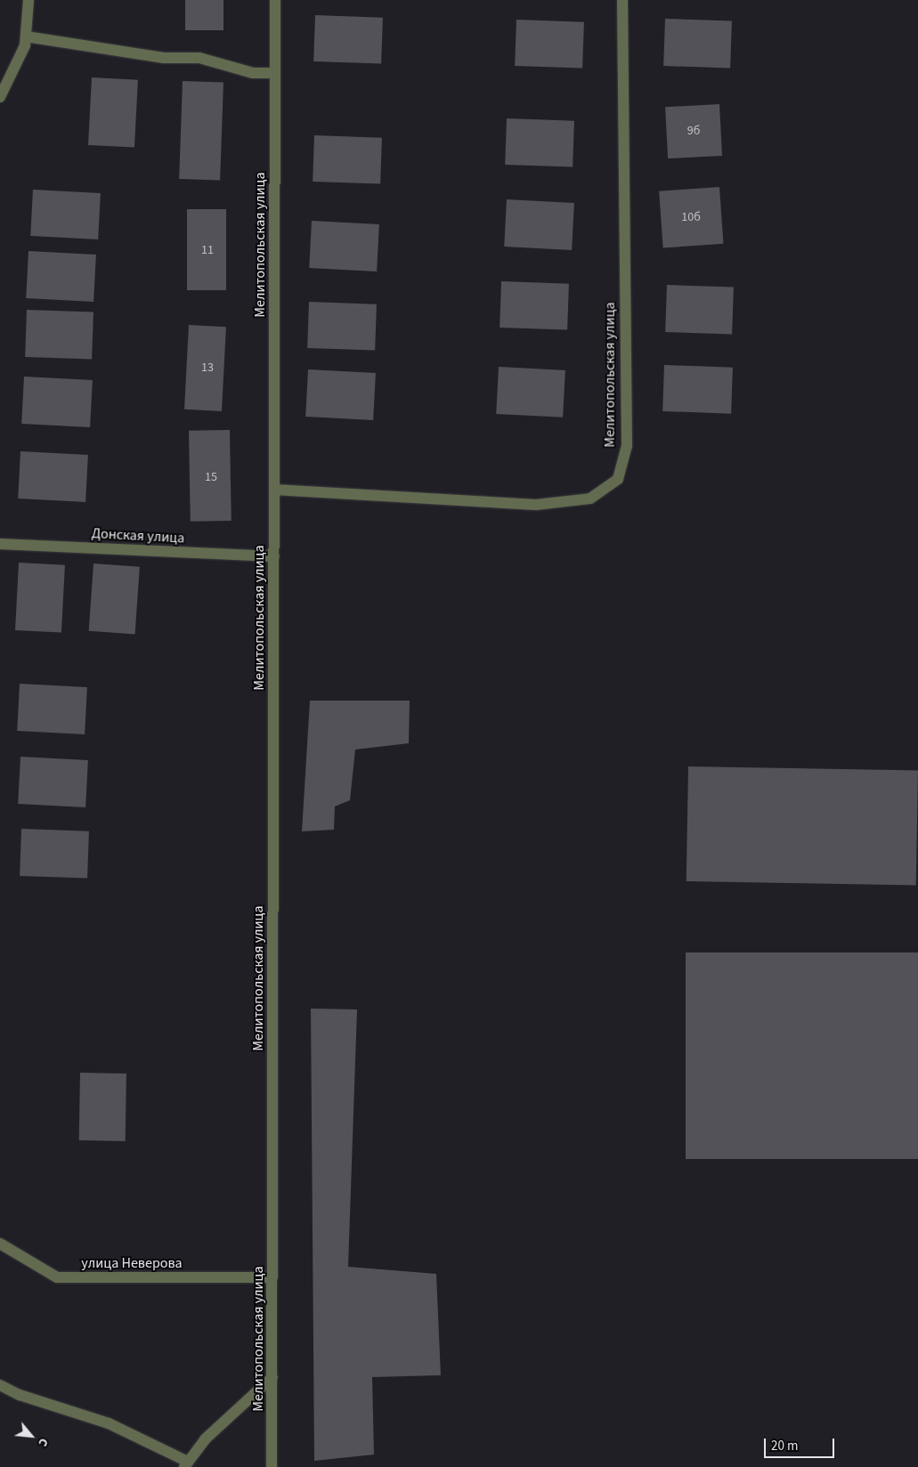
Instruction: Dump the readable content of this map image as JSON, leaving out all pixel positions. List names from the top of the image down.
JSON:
{
  "streets": {
    "street": ["Мелитопольская улица", "Донская улица", "улица Неверова"]
  },
  "crossings": [
    ["Мелитопольская улица", "Донская улица"],
    ["Мелитопольская улица", "улица Неверова"]
  ],
  "house_numbers": [
    "9б",
    "10б",
    "11",
    "13",
    "15"
  ],
  "scale_bar": "20 m",
  "north": "bottom right"
}
